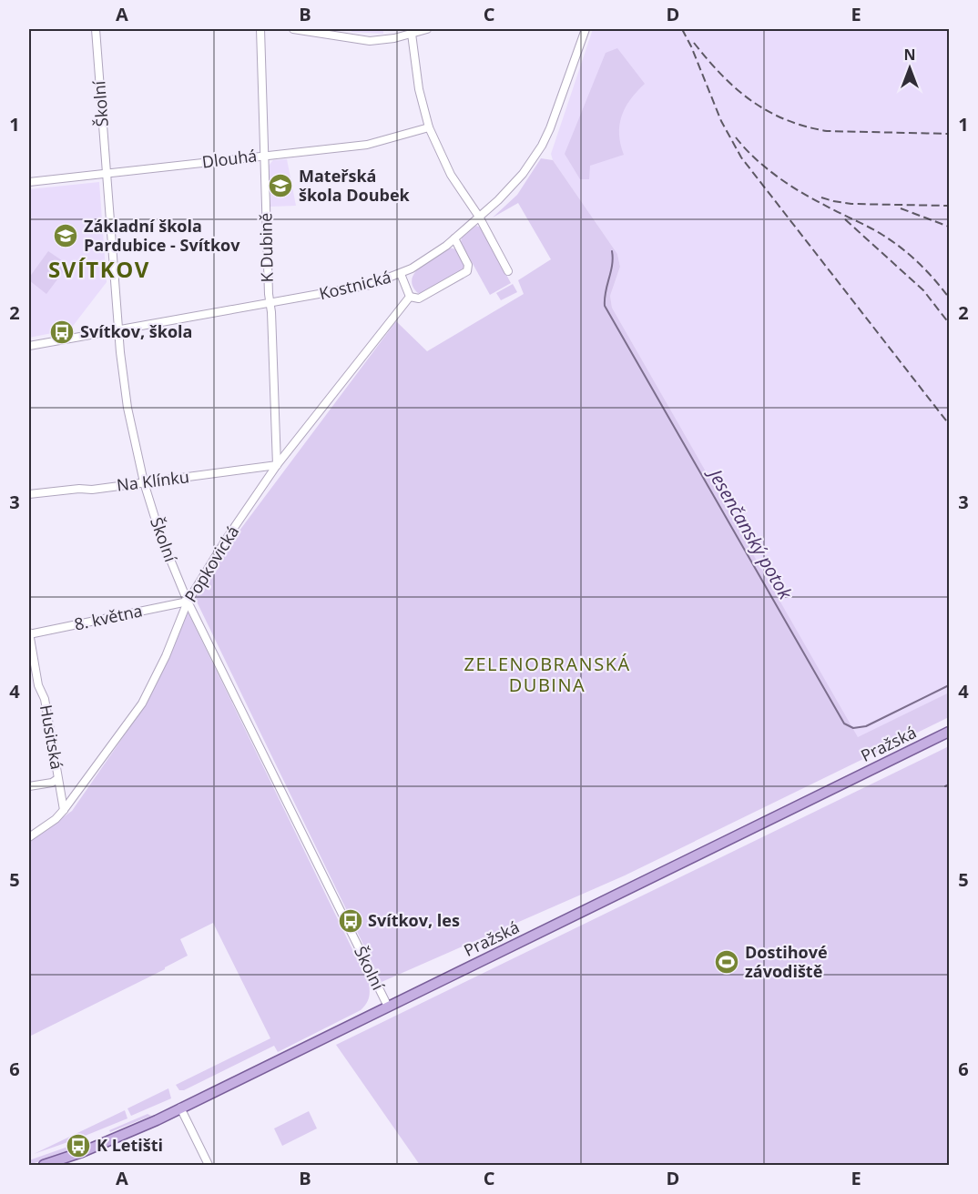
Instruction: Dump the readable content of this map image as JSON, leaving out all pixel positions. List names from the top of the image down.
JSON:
{
  "streets": {
    "main road": ["Pražská"],
    "street": [
      "Školní",
      "Dlouhá",
      "K Dubině",
      "Kostnická",
      "Na Klínku",
      "Popkovická",
      "8. května",
      "Husitská"
    ]
  },
  "crossings": [
    ["Školní", "Dlouhá"],
    ["Školní", "Kostnická"],
    ["Školní", "Na Klínku"],
    ["Školní", "Popkovická"],
    ["Školní", "8. května"],
    ["Školní", "Pražská"],
    ["Dlouhá", "K Dubině"],
    ["K Dubině", "Kostnická"],
    ["K Dubině", "Na Klínku"],
    ["K Dubině", "Popkovická"],
    ["Na Klínku", "Popkovická"],
    ["Popkovická", "8. května"],
    ["Popkovická", "Husitská"],
    ["8. května", "Husitská"]
  ],
  "districts": ["SVÍTKOV", "ZELENOBRANSKÁ DUBINA"],
  "water": ["Jesenčanský potok"],
  "places": {
    "school or university": ["Mateřská škola Doubek", "Základní škola Pardubice - Svítkov"],
    "bus stop": ["Svítkov, škola", "Svítkov, les", "K Letišti"],
    "sports": ["Dostihové závodiště"]
  },
  "north": "top",
  "grid": {
    "columns": [
      "A",
      "B",
      "C",
      "D",
      "E"
    ],
    "rows": [
      "1",
      "2",
      "3",
      "4",
      "5",
      "6"
    ]
  }
}
